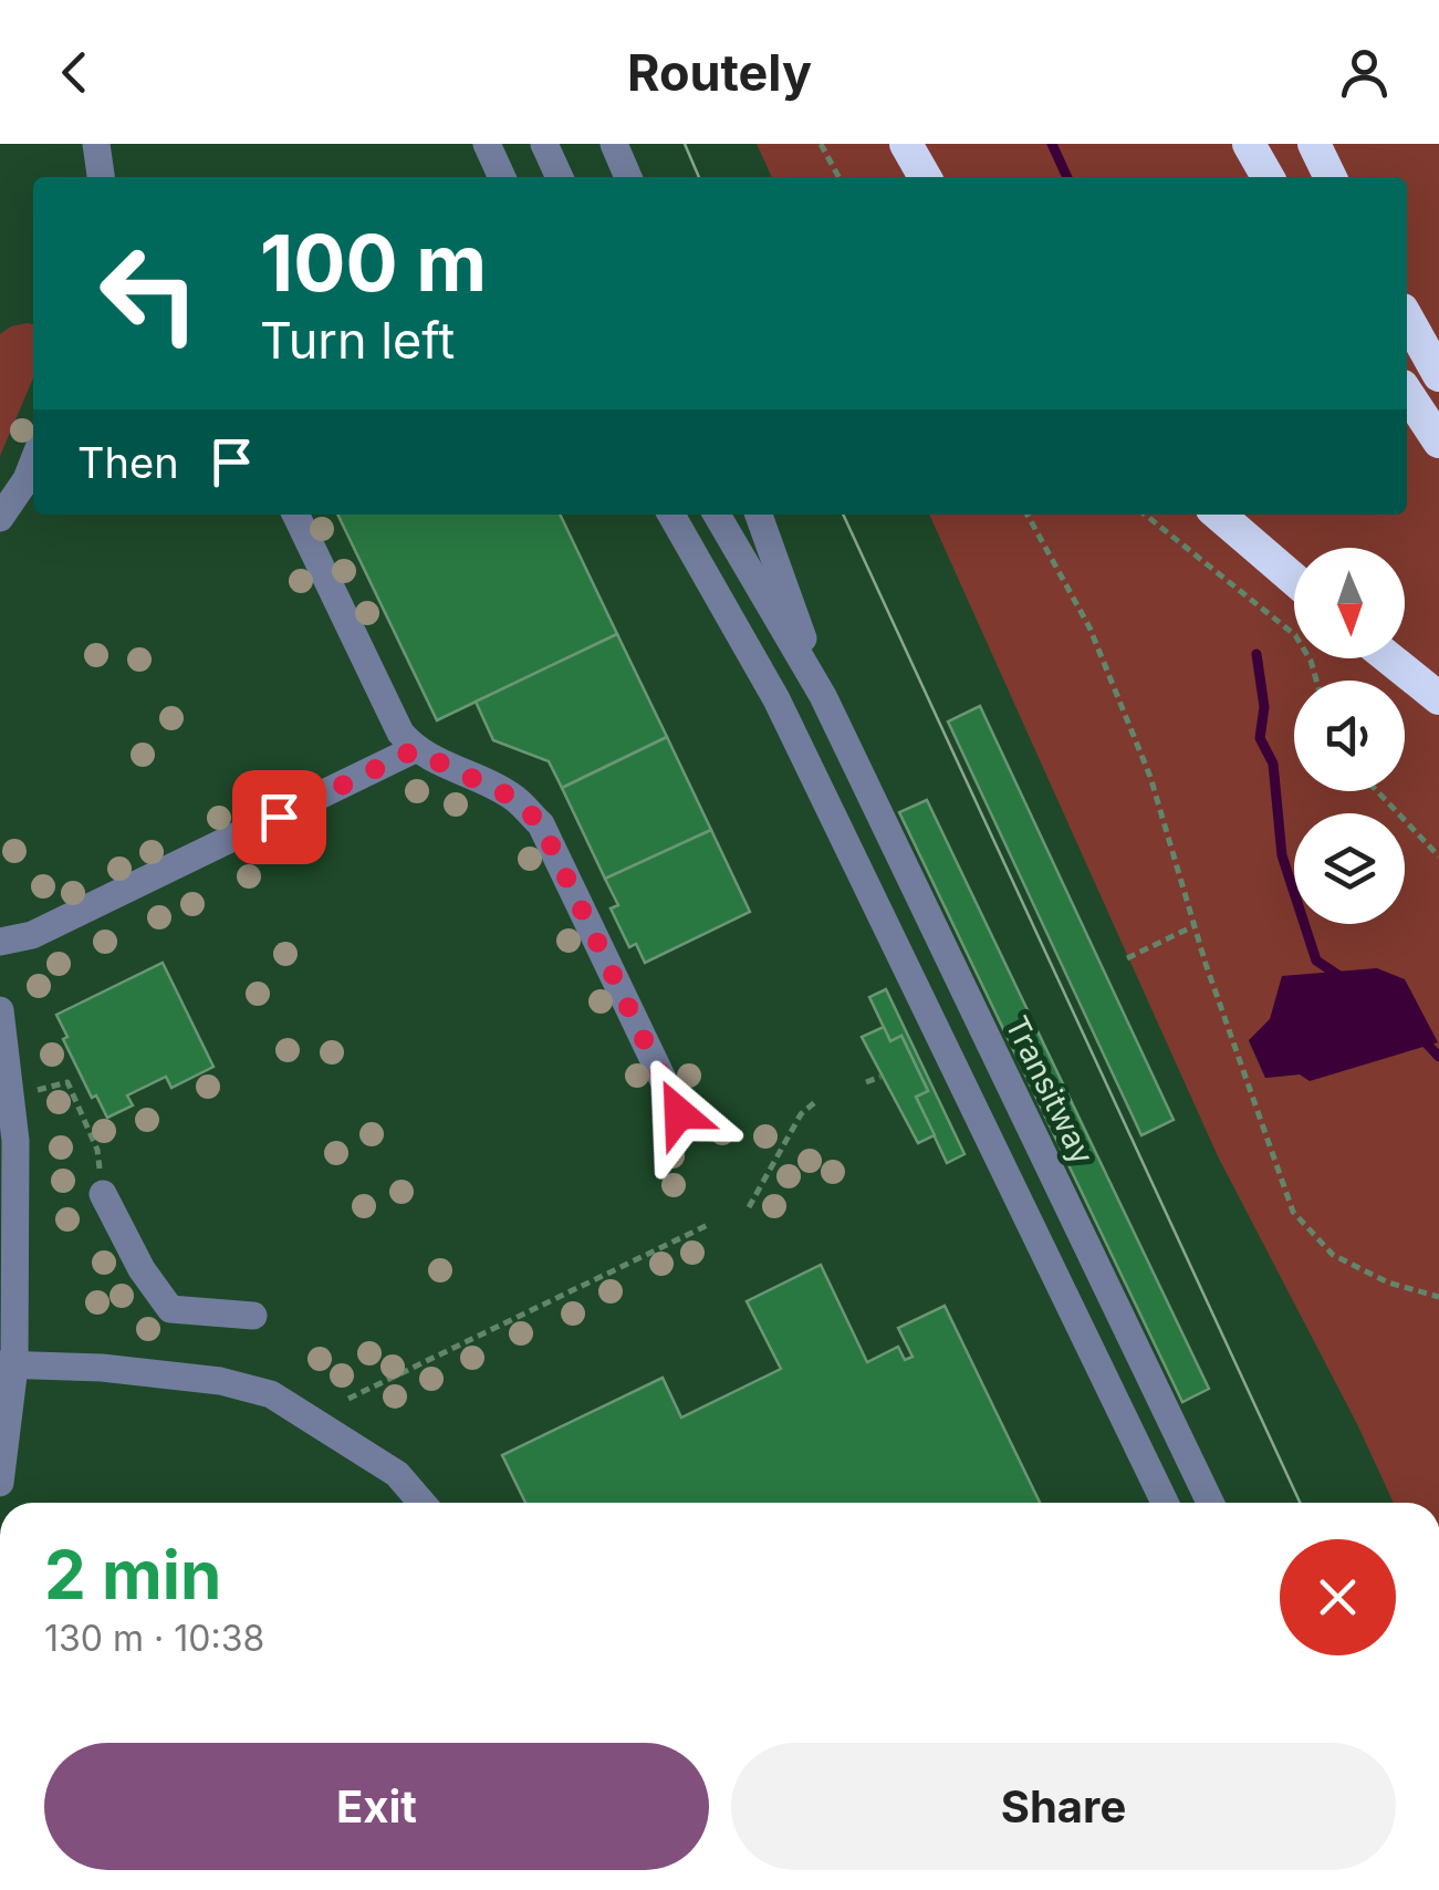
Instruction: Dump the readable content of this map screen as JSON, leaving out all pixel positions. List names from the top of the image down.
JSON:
{
  "streets": {
    "street": ["Transitway"]
  },
  "north": "bottom",
  "page": {
    "header": "Routely",
    "turn": ["100 m", "Turn left"],
    "then": "Then",
    "heading": ["2 min", "130 m · 10:38"],
    "buttons": ["Exit", "Share"]
  }
}
